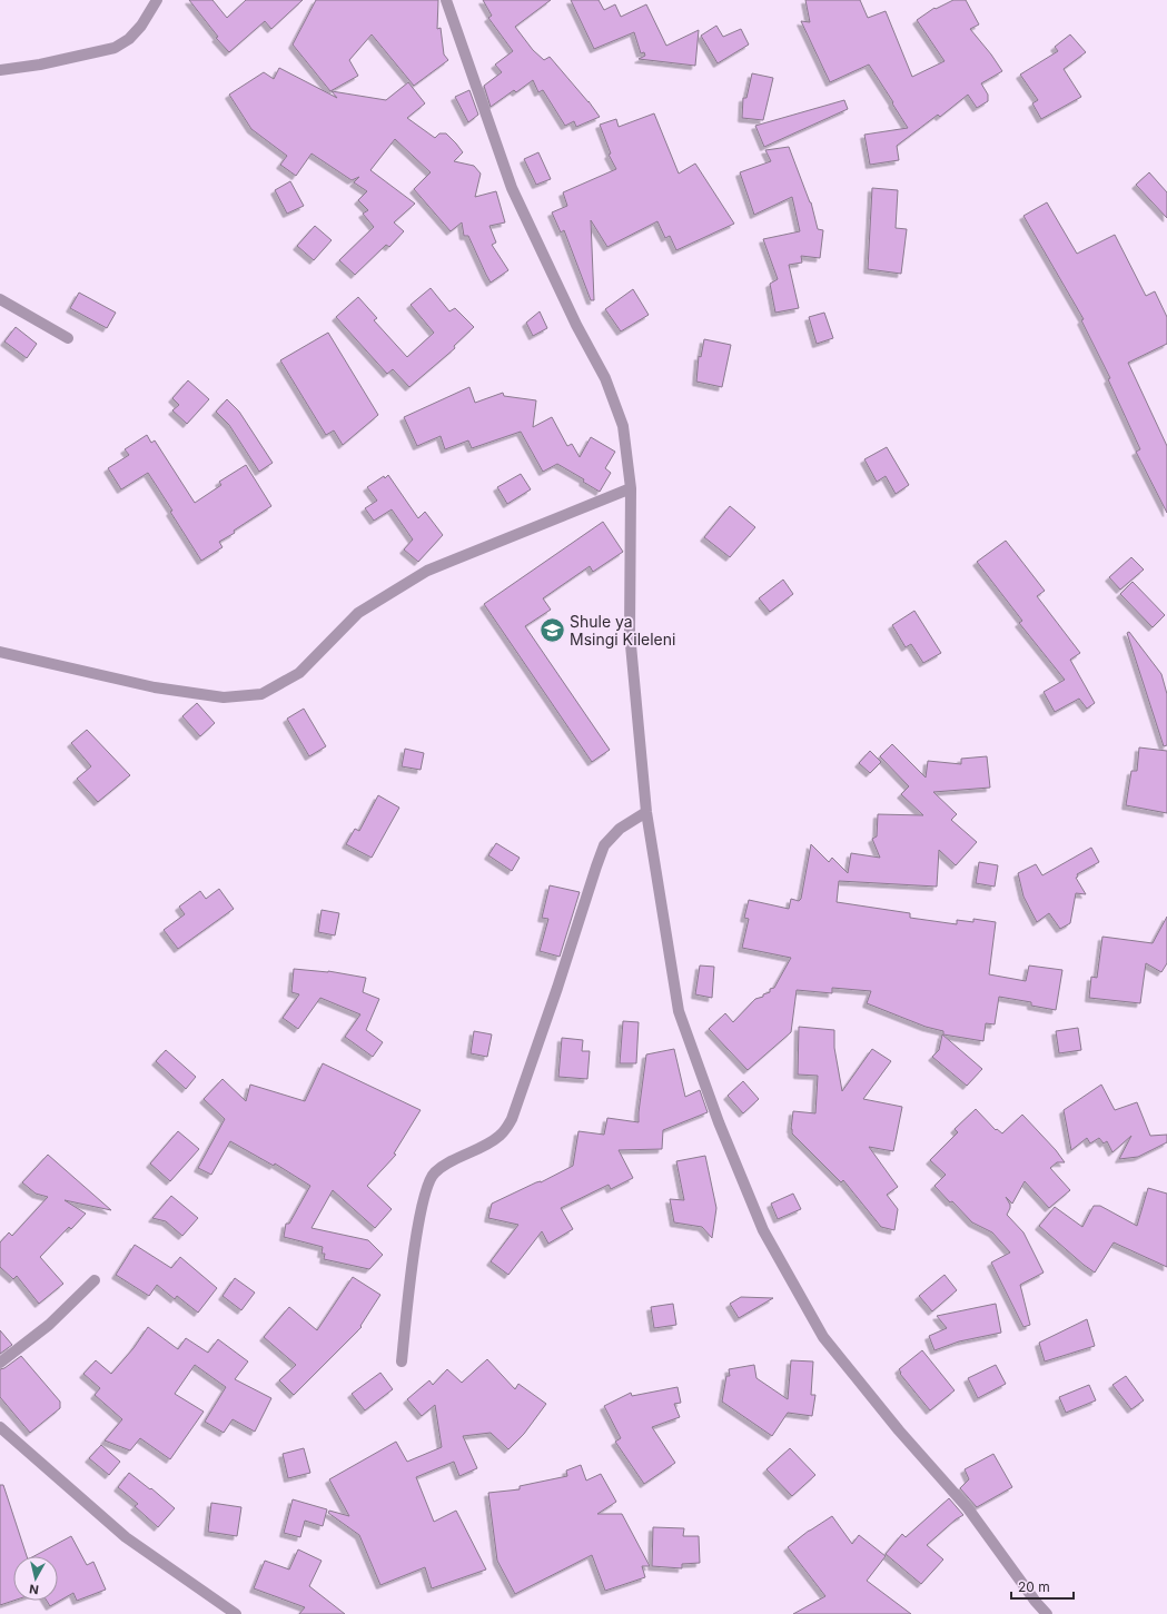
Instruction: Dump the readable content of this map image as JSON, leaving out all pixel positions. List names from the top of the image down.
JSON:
{
  "places": {
    "school or university": ["Shule ya Msingi Kileleni"]
  },
  "scale_bar": "20 m",
  "north": "bottom"
}
